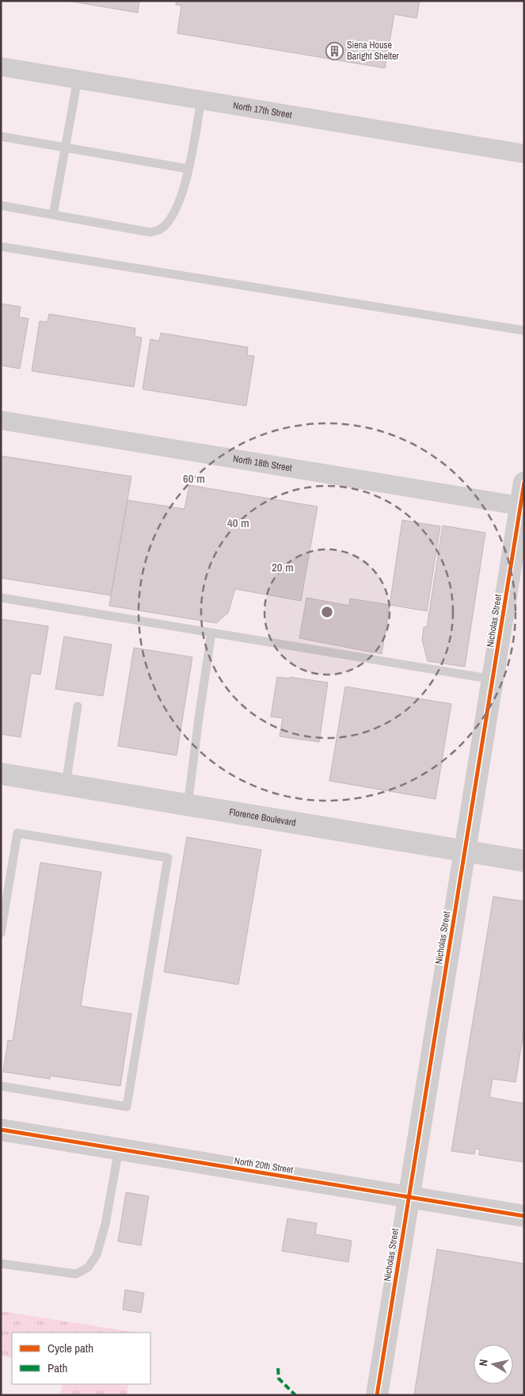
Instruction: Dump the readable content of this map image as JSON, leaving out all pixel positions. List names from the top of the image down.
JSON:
{
  "streets": {
    "street": [
      "North 17th Street",
      "North 18th Street",
      "Nicholas Street",
      "Florence Boulevard",
      "North 20th Street"
    ]
  },
  "crossings": [
    ["North 18th Street", "Nicholas Street"],
    ["Nicholas Street", "Florence Boulevard"],
    ["Nicholas Street", "North 20th Street"]
  ],
  "places": {
    "building": ["Siena House Baright Shelter"]
  },
  "legend": ["Cycle path", "Path"],
  "north": "left",
  "rings": ["60 m", "40 m", "20 m"]
}
